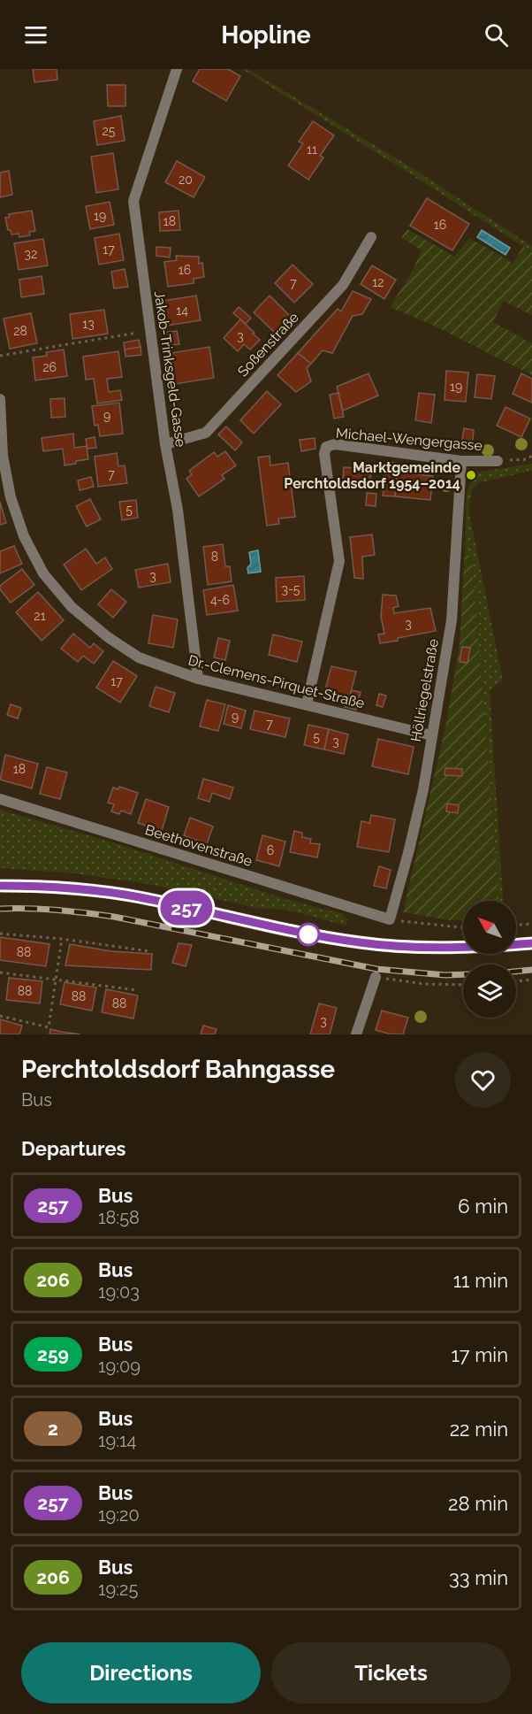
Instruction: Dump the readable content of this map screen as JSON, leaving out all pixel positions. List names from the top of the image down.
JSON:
{
  "streets": {
    "street": [
      "Soßenstraße",
      "Jakob-Trinksgeld-Gasse",
      "Michael-Wengergasse",
      "Dr.-Clemens-Pirquet-Straße",
      "Höllriegelstraße",
      "Beethovenstraße"
    ]
  },
  "crossings": [
    ["Soßenstraße", "Jakob-Trinksgeld-Gasse"],
    ["Jakob-Trinksgeld-Gasse", "Dr.-Clemens-Pirquet-Straße"],
    ["Michael-Wengergasse", "Dr.-Clemens-Pirquet-Straße"],
    ["Michael-Wengergasse", "Höllriegelstraße"],
    ["Dr.-Clemens-Pirquet-Straße", "Höllriegelstraße"],
    ["Höllriegelstraße", "Beethovenstraße"]
  ],
  "places": ["Marktgemeinde Perchtoldsdorf 1954–2014"],
  "lines": ["bus line 257"],
  "house_numbers": [
    "25",
    "11",
    "20",
    "19",
    "18",
    "16",
    "17",
    "32",
    "16",
    "12",
    "7",
    "14",
    "13",
    "28",
    "3",
    "26",
    "19",
    "9",
    "7",
    "5",
    "8",
    "3",
    "3-5",
    "4-6",
    "21",
    "3",
    "17",
    "9",
    "7",
    "5",
    "3",
    "18",
    "6",
    "88",
    "88",
    "88",
    "88",
    "3"
  ],
  "north": "top left",
  "page": {
    "header": "Hopline",
    "on_map": "257",
    "heading": [
      ["Perchtoldsdorf Bahngasse", "Bus"],
      "Departures"
    ],
    "list": [
      {
        "mark": "257",
        "name": "Bus",
        "note": "18:58",
        "value": "6 min"
      },
      {
        "mark": "206",
        "name": "Bus",
        "note": "19:03",
        "value": "11 min"
      },
      {
        "mark": "259",
        "name": "Bus",
        "note": "19:09",
        "value": "17 min"
      },
      {
        "mark": "2",
        "name": "Bus",
        "note": "19:14",
        "value": "22 min"
      },
      {
        "mark": "257",
        "name": "Bus",
        "note": "19:20",
        "value": "28 min"
      },
      {
        "mark": "206",
        "name": "Bus",
        "note": "19:25",
        "value": "33 min"
      }
    ],
    "buttons": ["Directions", "Tickets"]
  }
}
